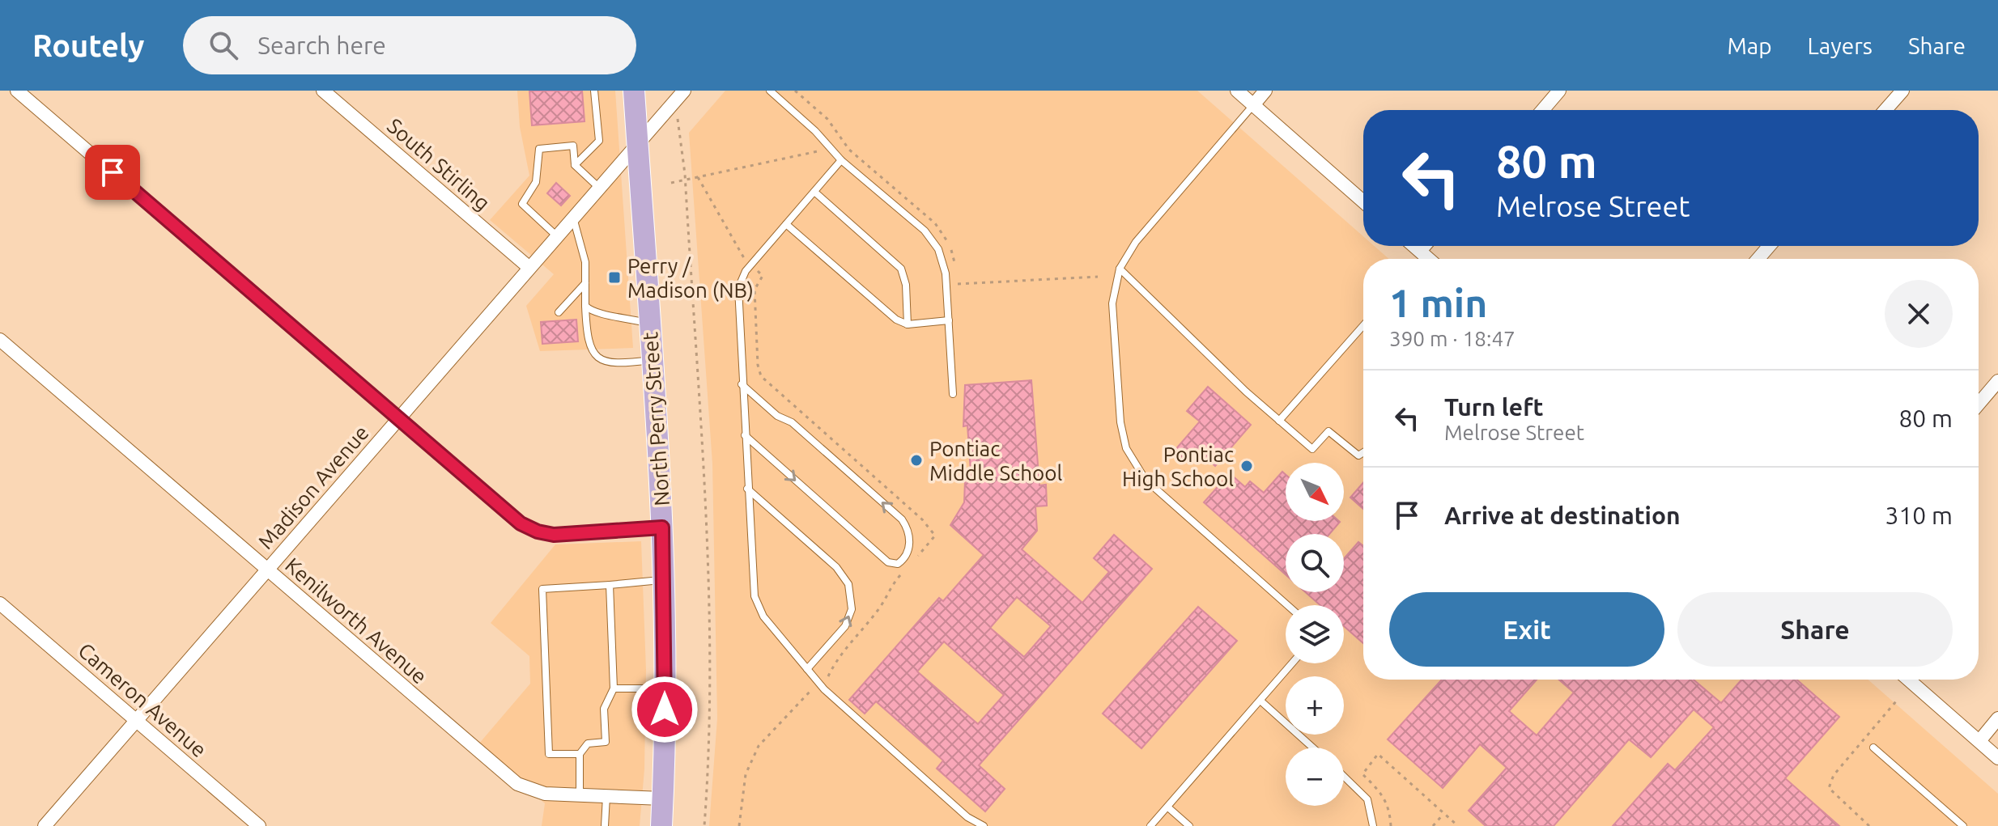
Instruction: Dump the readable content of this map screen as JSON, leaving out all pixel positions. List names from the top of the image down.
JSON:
{
  "streets": {
    "main road": ["North Perry Street"],
    "street": [
      "South Stirling",
      "Madison Avenue",
      "Kenilworth Avenue",
      "Cameron Avenue"
    ]
  },
  "crossings": [
    ["South Stirling", "Madison Avenue"],
    ["North Perry Street", "Madison Avenue"],
    ["North Perry Street", "Kenilworth Avenue"],
    ["Madison Avenue", "Kenilworth Avenue"],
    ["Madison Avenue", "Cameron Avenue"]
  ],
  "places": {
    "transit": ["Perry / Madison (NB)"],
    "other": ["Pontiac Middle School", "Pontiac High School"]
  },
  "north": "bottom right",
  "page": {
    "header": "Routely",
    "search": "Search here",
    "nav": ["Map", "Layers", "Share"],
    "turn": ["80 m", "Melrose Street"],
    "heading": ["1 min", "390 m · 18:47"],
    "list": [
      {
        "name": "Turn left",
        "note": "Melrose Street",
        "value": "80 m"
      },
      {
        "name": "Arrive at destination",
        "value": "310 m"
      }
    ],
    "map_buttons": ["+", "−"],
    "buttons": ["Exit", "Share"]
  }
}
